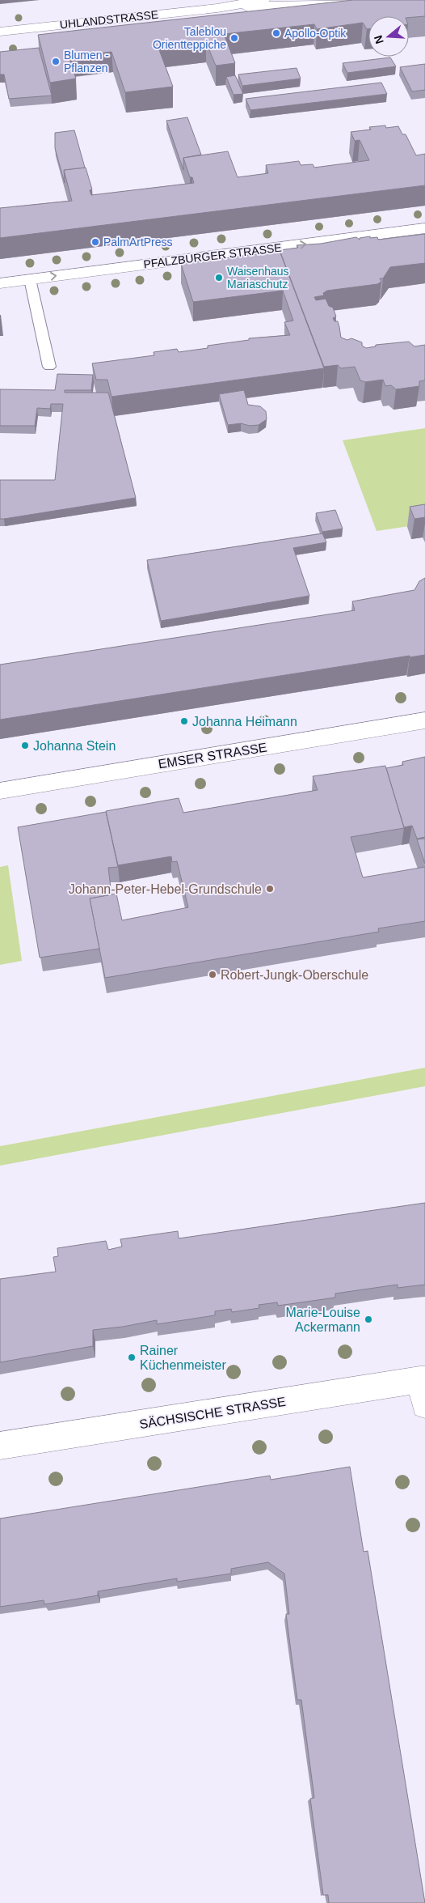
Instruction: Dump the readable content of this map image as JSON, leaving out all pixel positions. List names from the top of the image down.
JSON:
{
  "streets": {
    "street": [
      "UHLANDSTRASSE",
      "PFALZBURGER STRASSE",
      "EMSER STRASSE",
      "SÄCHSISCHE STRASSE"
    ]
  },
  "one_way": ["PFALZBURGER STRASSE"],
  "places": [
    "Apollo-Optik",
    "Taleblou Orientteppiche",
    "Blumen - Pflanzen",
    "PalmArtPress",
    "Waisenhaus Mariaschutz",
    "Johanna Heimann",
    "Johanna Stein",
    "Johann-Peter-Hebel-Grundschule",
    "Robert-Jungk-Oberschule",
    "Marie-Louise Ackermann",
    "Rainer Küchenmeister"
  ],
  "north": "left"
}
